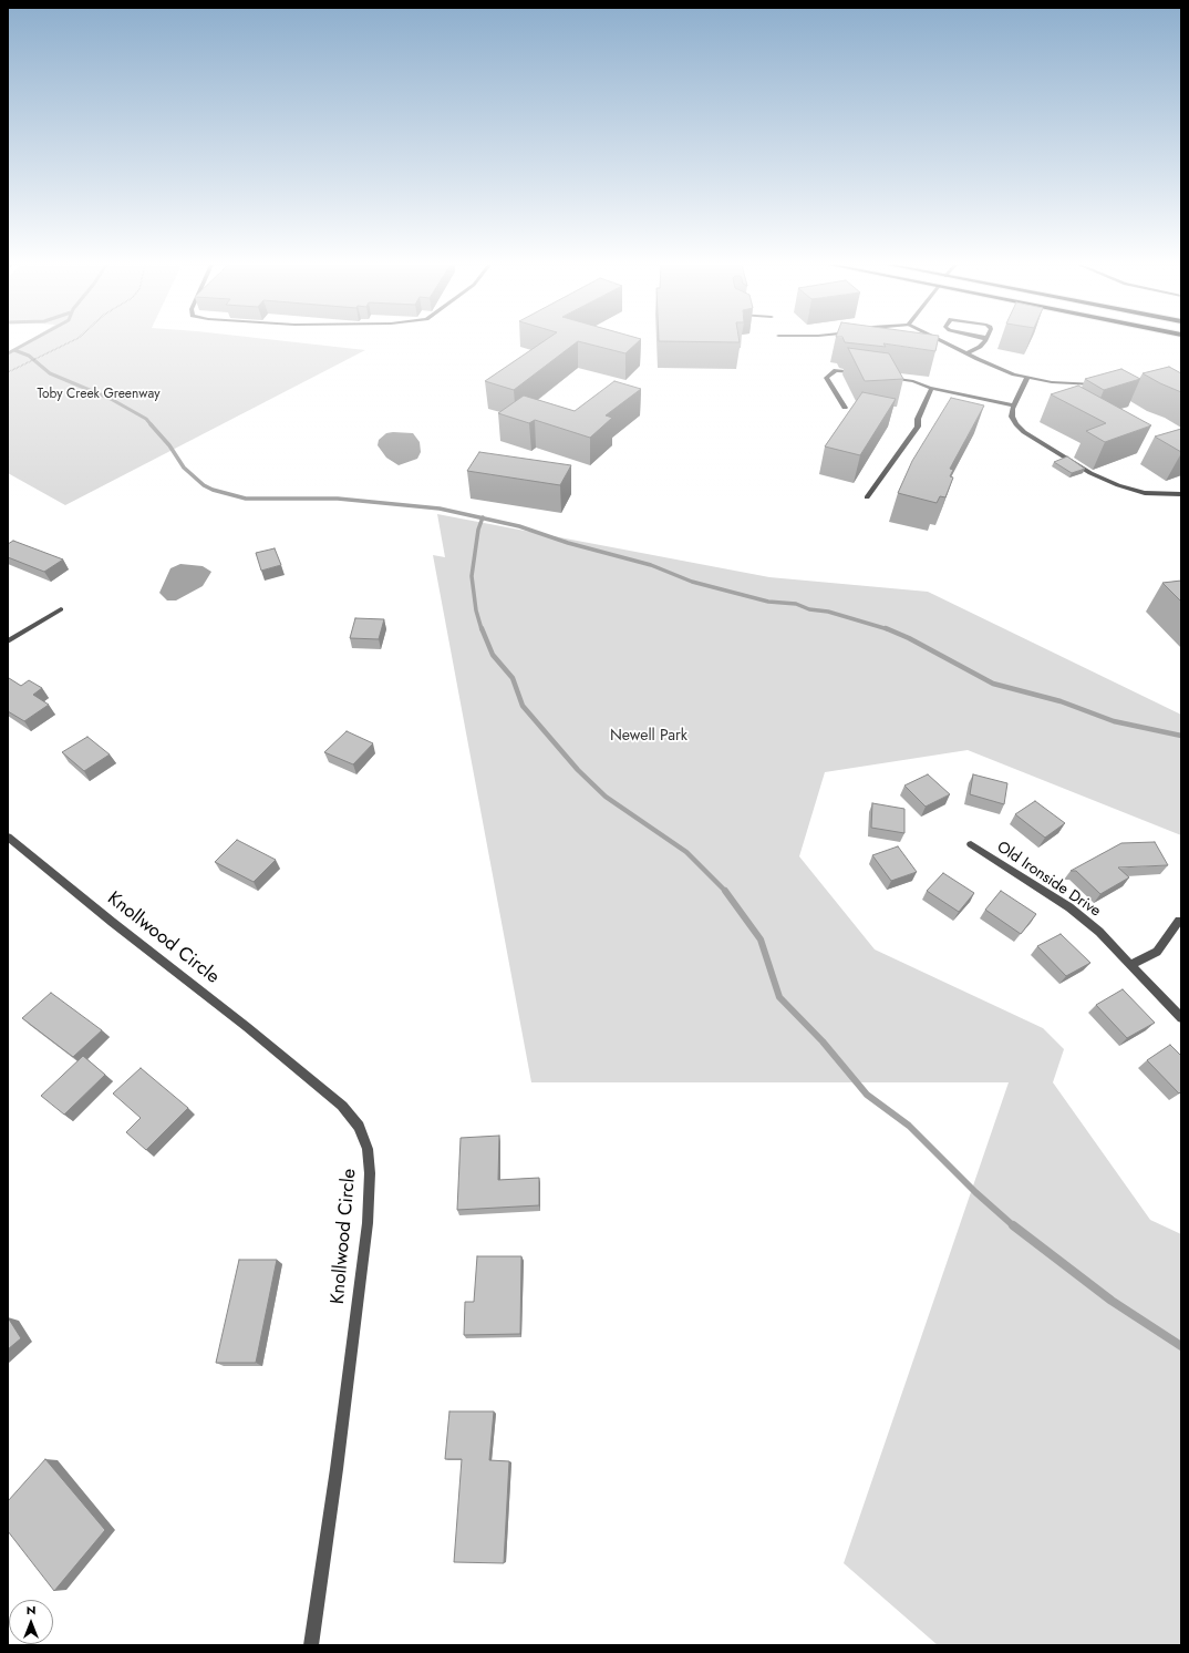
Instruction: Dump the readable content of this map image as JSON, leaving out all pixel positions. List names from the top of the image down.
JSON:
{
  "streets": {
    "street": ["Old Ironside Drive", "Knollwood Circle"]
  },
  "parks": ["Toby Creek Greenway", "Newell Park"],
  "north": "top"
}
